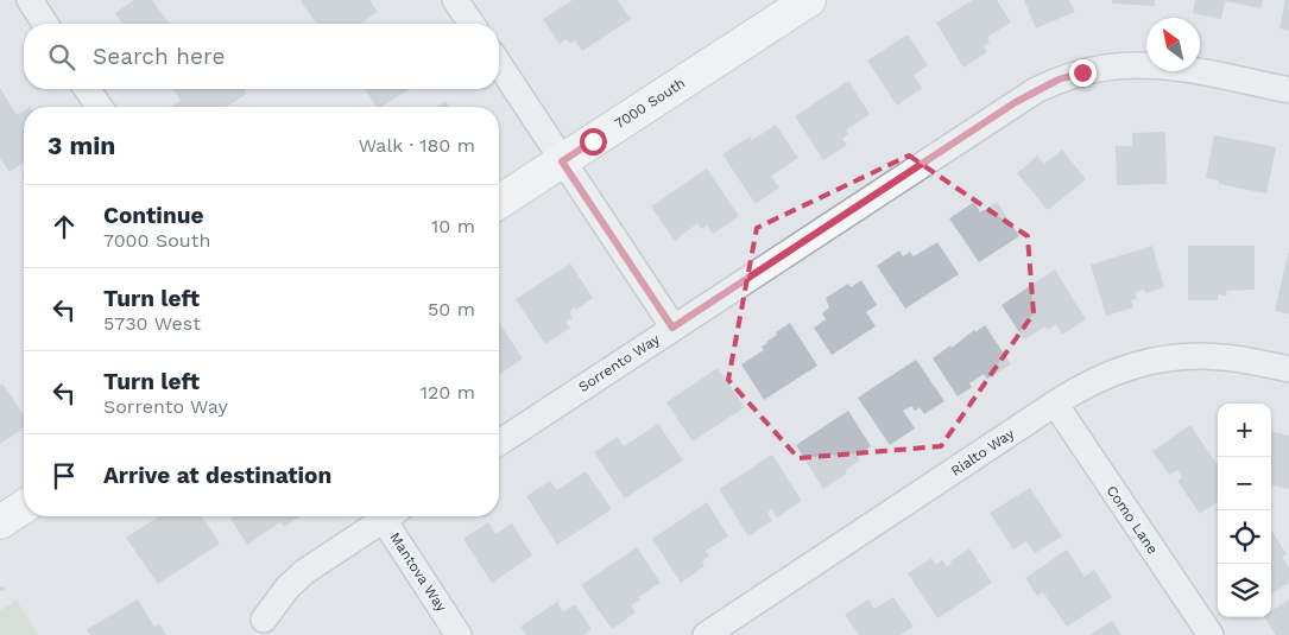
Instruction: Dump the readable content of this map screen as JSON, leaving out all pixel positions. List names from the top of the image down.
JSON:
{
  "streets": {
    "street": [
      "7000 South",
      "Sorrento Way",
      "Rialto Way",
      "Como Lane",
      "Mantova Way"
    ]
  },
  "crossings": [
    ["Rialto Way", "Como Lane"]
  ],
  "north": "top left",
  "page": {
    "search": "Search here",
    "heading": ["3 min", "Walk · 180 m"],
    "list": [
      ["Continue", "7000 South", "10 m"],
      ["Turn left", "5730 West", "50 m"],
      ["Turn left", "Sorrento Way", "120 m"],
      "Arrive at destination"
    ],
    "map_buttons": ["+", "−"]
  }
}
